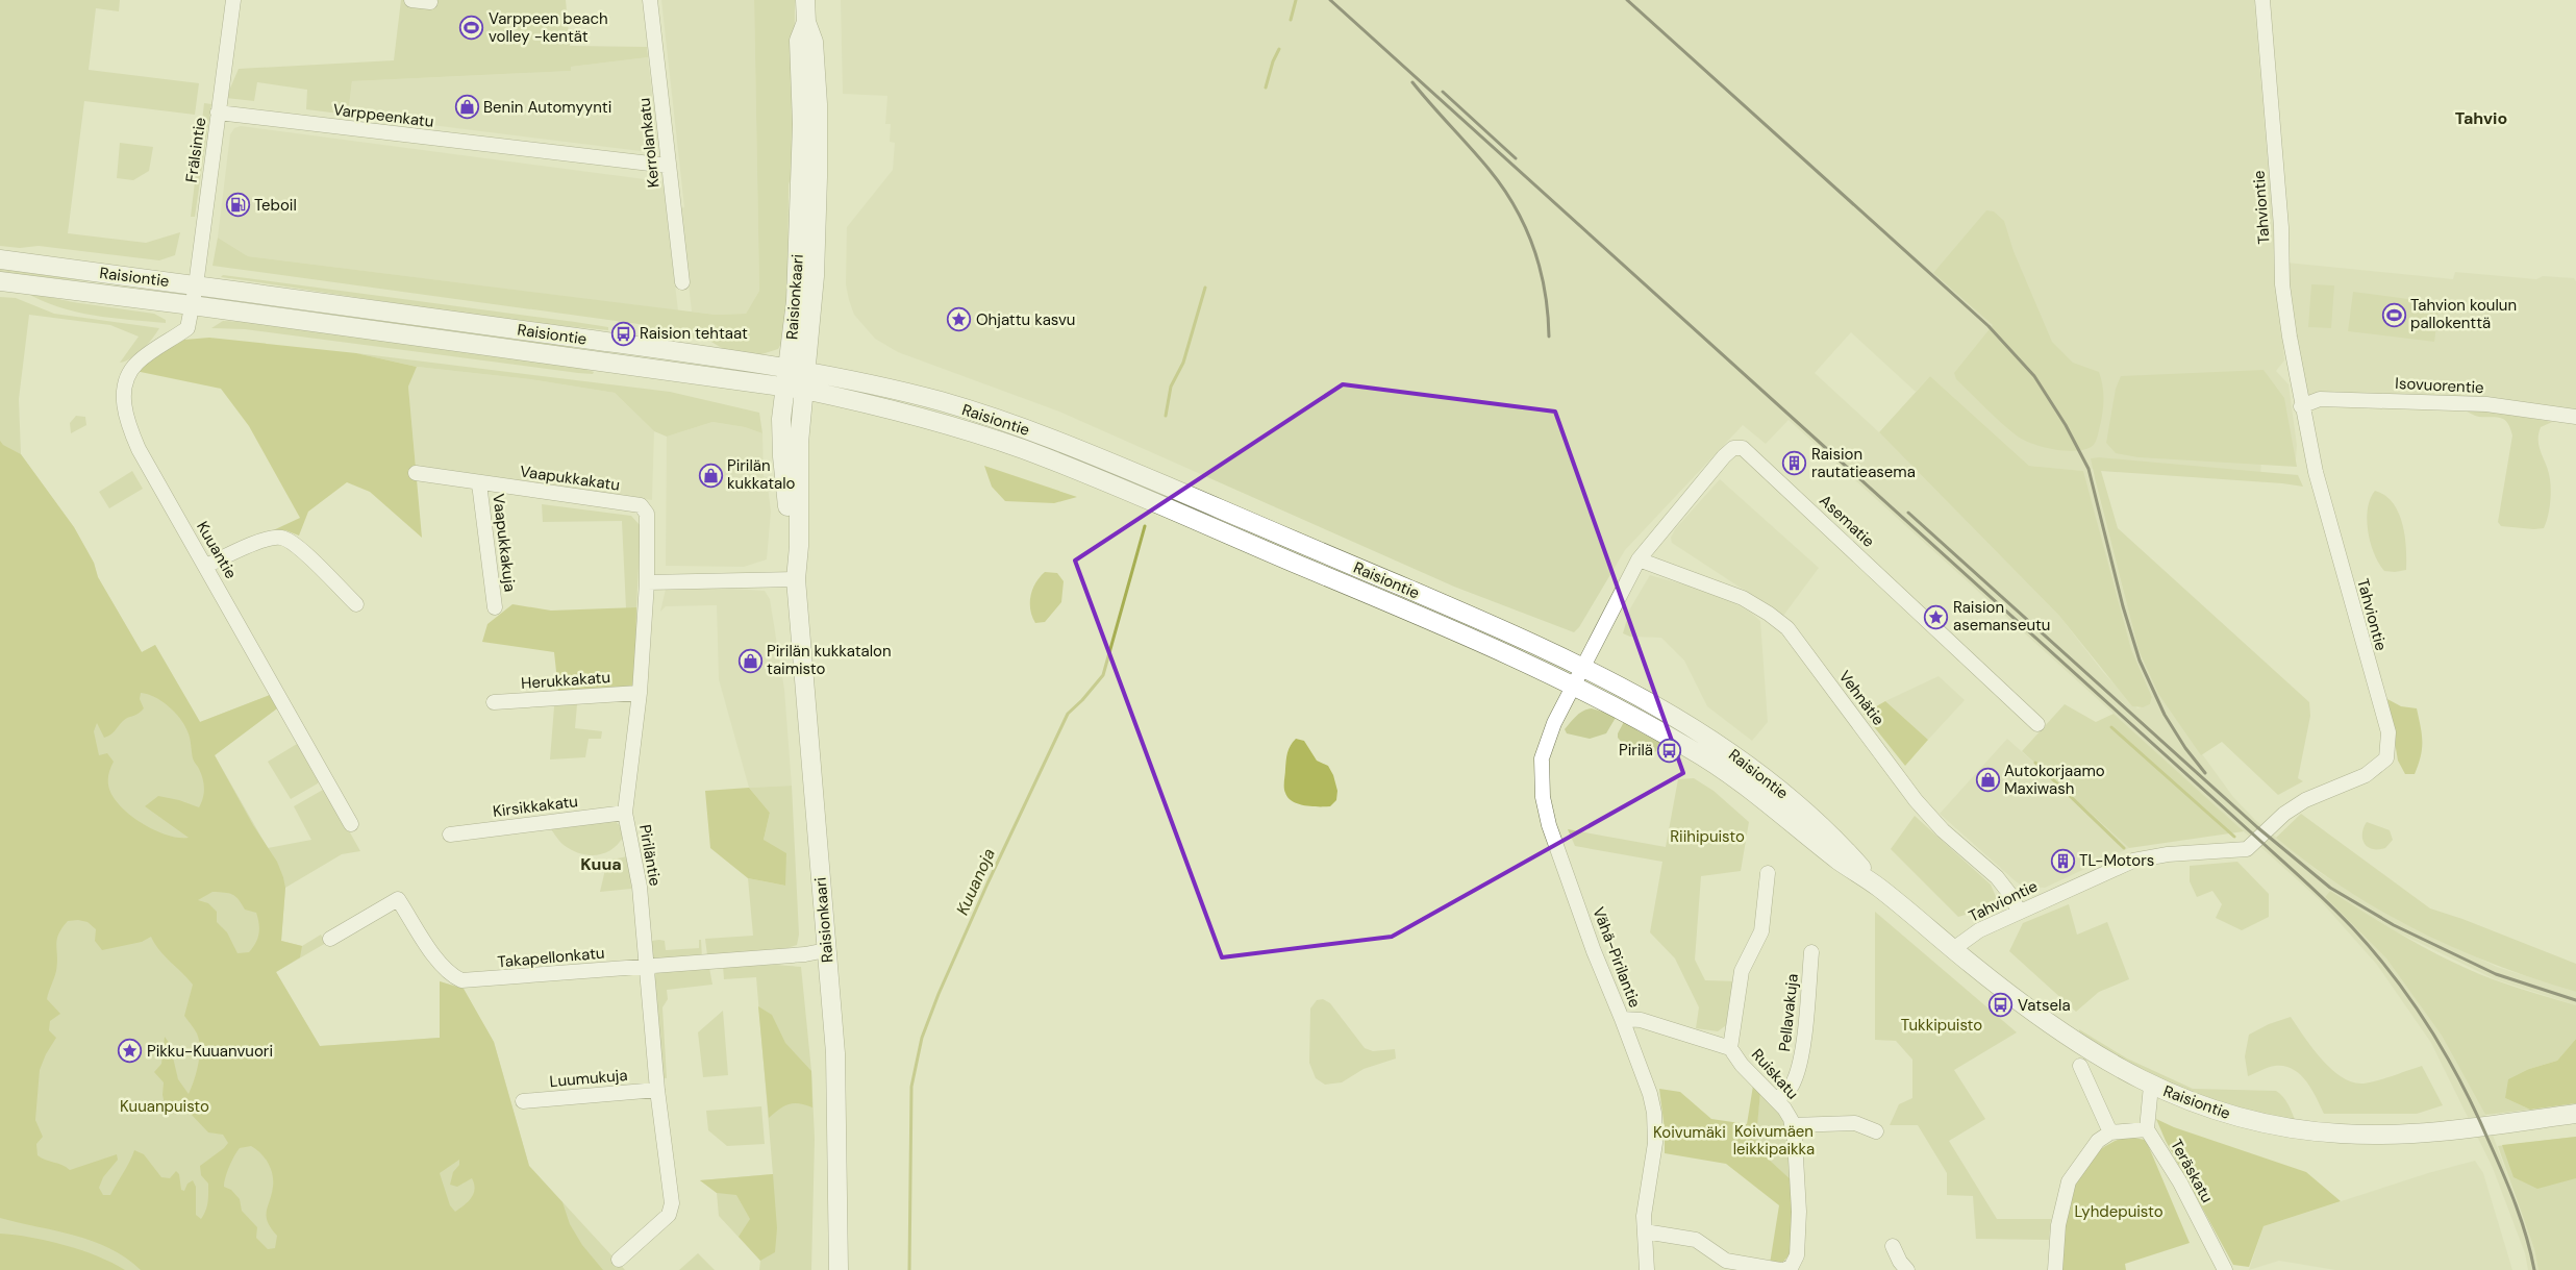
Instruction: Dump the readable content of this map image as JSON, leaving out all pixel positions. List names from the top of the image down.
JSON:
{
  "streets": {
    "main road": ["Raisiontie", "Raisionkaari"],
    "street": [
      "Varppeenkatu",
      "Kerrolankatu",
      "Frälsintie",
      "Tahviontie",
      "Isovuorentie",
      "Vaapukkakatu",
      "Asematie",
      "Vaapukkakuja",
      "Kuuantie",
      "Herukkakatu",
      "Vehnätie",
      "Kirsikkakatu",
      "Piriläntie",
      "Takapellonkatu",
      "Vähä-Pirilantie",
      "Pellavakuja",
      "Ruiskatu",
      "Luumukuja",
      "Teräskatu"
    ]
  },
  "crossings": [
    ["Varppeenkatu", "Kerrolankatu"],
    ["Varppeenkatu", "Frälsintie"],
    ["Frälsintie", "Raisiontie"],
    ["Frälsintie", "Kuuantie"],
    ["Tahviontie", "Raisiontie"],
    ["Tahviontie", "Isovuorentie"],
    ["Tahviontie", "Vehnätie"],
    ["Raisiontie", "Raisionkaari"],
    ["Raisiontie", "Asematie"],
    ["Raisiontie", "Kuuantie"],
    ["Raisiontie", "Vähä-Pirilantie"],
    ["Raisionkaari", "Takapellonkatu"],
    ["Vaapukkakatu", "Vaapukkakuja"],
    ["Vaapukkakatu", "Piriläntie"],
    ["Asematie", "Vehnätie"],
    ["Asematie", "Vähä-Pirilantie"],
    ["Herukkakatu", "Piriläntie"],
    ["Kirsikkakatu", "Piriläntie"],
    ["Piriläntie", "Takapellonkatu"],
    ["Piriläntie", "Luumukuja"],
    ["Vähä-Pirilantie", "Ruiskatu"],
    ["Pellavakuja", "Ruiskatu"]
  ],
  "districts": ["Tahvio", "Kuua"],
  "water": ["Kuuanoja"],
  "parks": [
    "Riihipuisto",
    "Tukkipuisto",
    "Kuuanpuisto",
    "Koivumäen leikkipaikka",
    "Koivumäki",
    "Lyhdepuisto"
  ],
  "places": {
    "sports": ["Varppeen beach volley -kentät", "Tahvion koulun pallokenttä"],
    "shop": [
      "Benin Automyynti",
      "Pirilän kukkatalo",
      "Pirilän kukkatalon taimisto",
      "Autokorjaamo Maxiwash"
    ],
    "fuel station": ["Teboil"],
    "place": ["Ohjattu kasvu", "Raision asemanseutu", "Pikku-Kuuanvuori"],
    "bus stop": ["Raision tehtaat", "Pirilä", "Vatsela"],
    "building": ["Raision rautatieasema", "TL-Motors"]
  }
}
